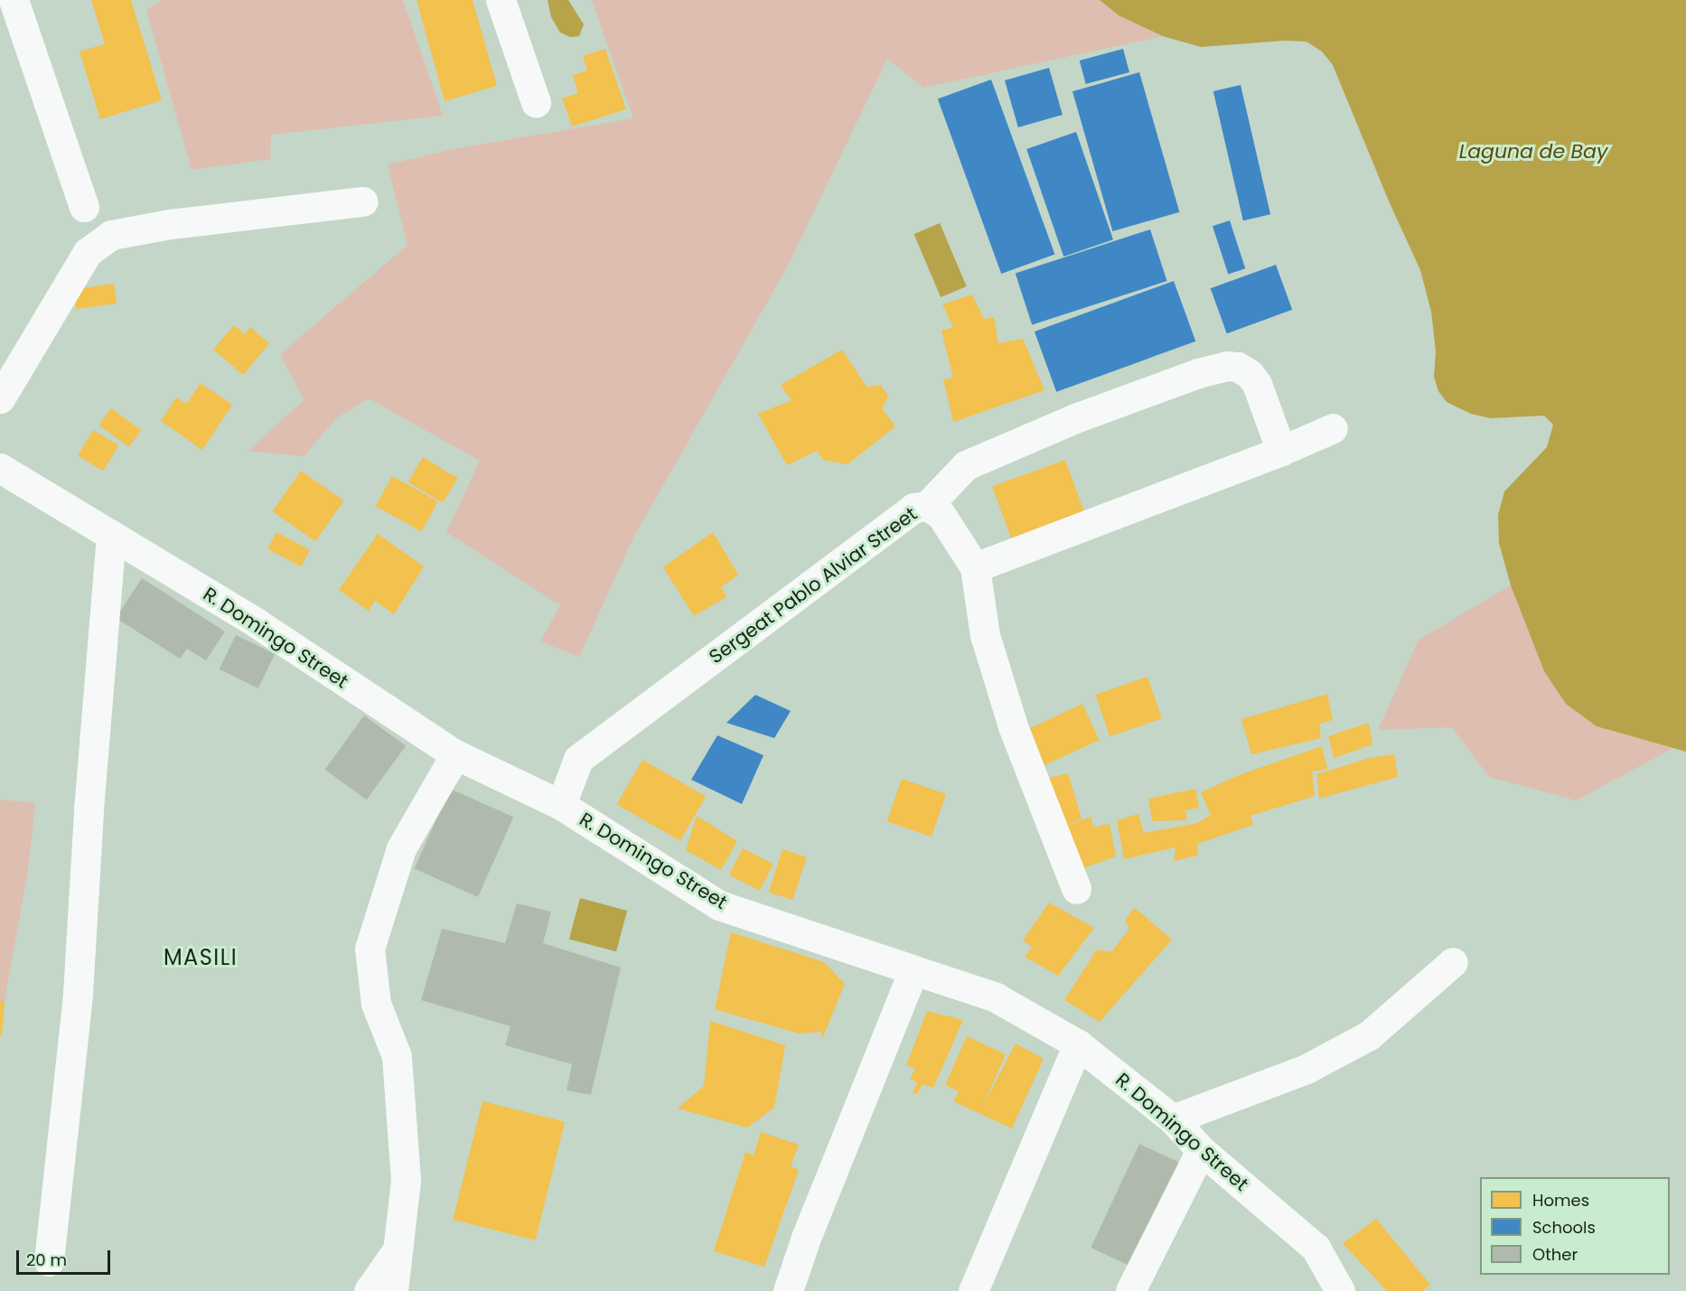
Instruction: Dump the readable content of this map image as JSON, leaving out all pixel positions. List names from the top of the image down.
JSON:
{
  "streets": {
    "street": ["Sergeat Pablo Alviar Street", "R. Domingo Street"]
  },
  "crossings": [
    ["Sergeat Pablo Alviar Street", "R. Domingo Street"]
  ],
  "districts": ["MASILI"],
  "water": ["Laguna de Bay"],
  "legend": ["Homes", "Schools", "Other"],
  "scale_bar": "20 m"
}
